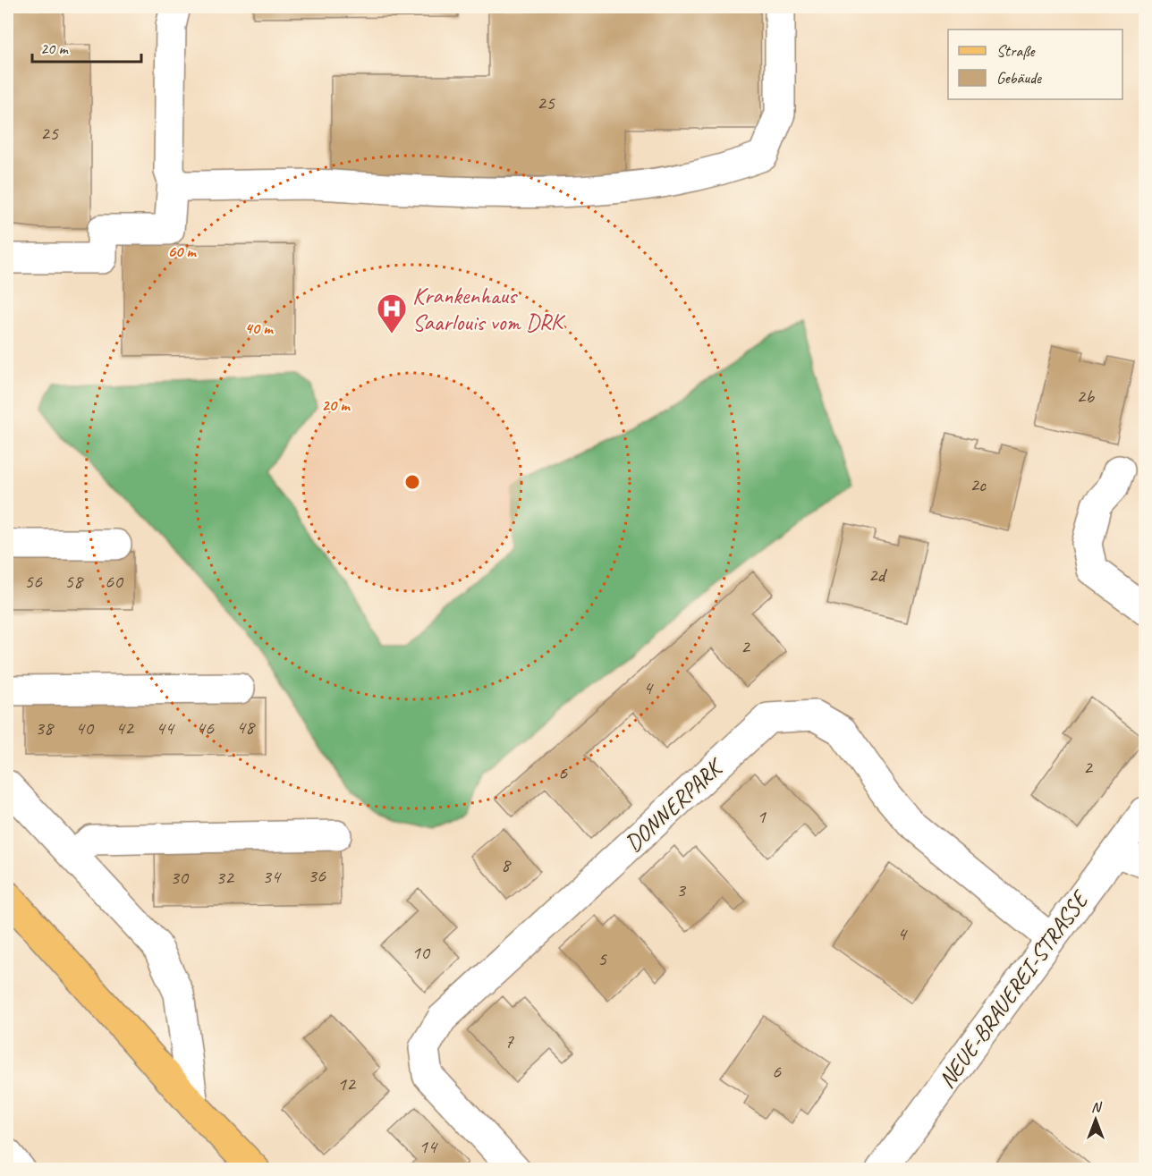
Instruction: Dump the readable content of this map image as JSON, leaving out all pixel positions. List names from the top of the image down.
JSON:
{
  "streets": {
    "street": ["DONNERPARK", "NEUE-BRAUEREI-STRASSE"]
  },
  "crossings": [
    ["DONNERPARK", "NEUE-BRAUEREI-STRASSE"]
  ],
  "places": {
    "hospital": ["Krankenhaus Saarlouis vom DRK"]
  },
  "house_numbers": [
    "25",
    "25",
    "2b",
    "2c",
    "2d",
    "56",
    "58",
    "60",
    "2",
    "4",
    "48",
    "38",
    "40",
    "42",
    "44",
    "46",
    "2",
    "6",
    "1",
    "8",
    "36",
    "34",
    "30",
    "32",
    "3",
    "4",
    "10",
    "5",
    "7",
    "6",
    "12",
    "14"
  ],
  "legend": ["Straße", "Gebäude"],
  "scale_bar": "20 m",
  "north": "top",
  "rings": ["60 m", "40 m", "20 m"]
}
